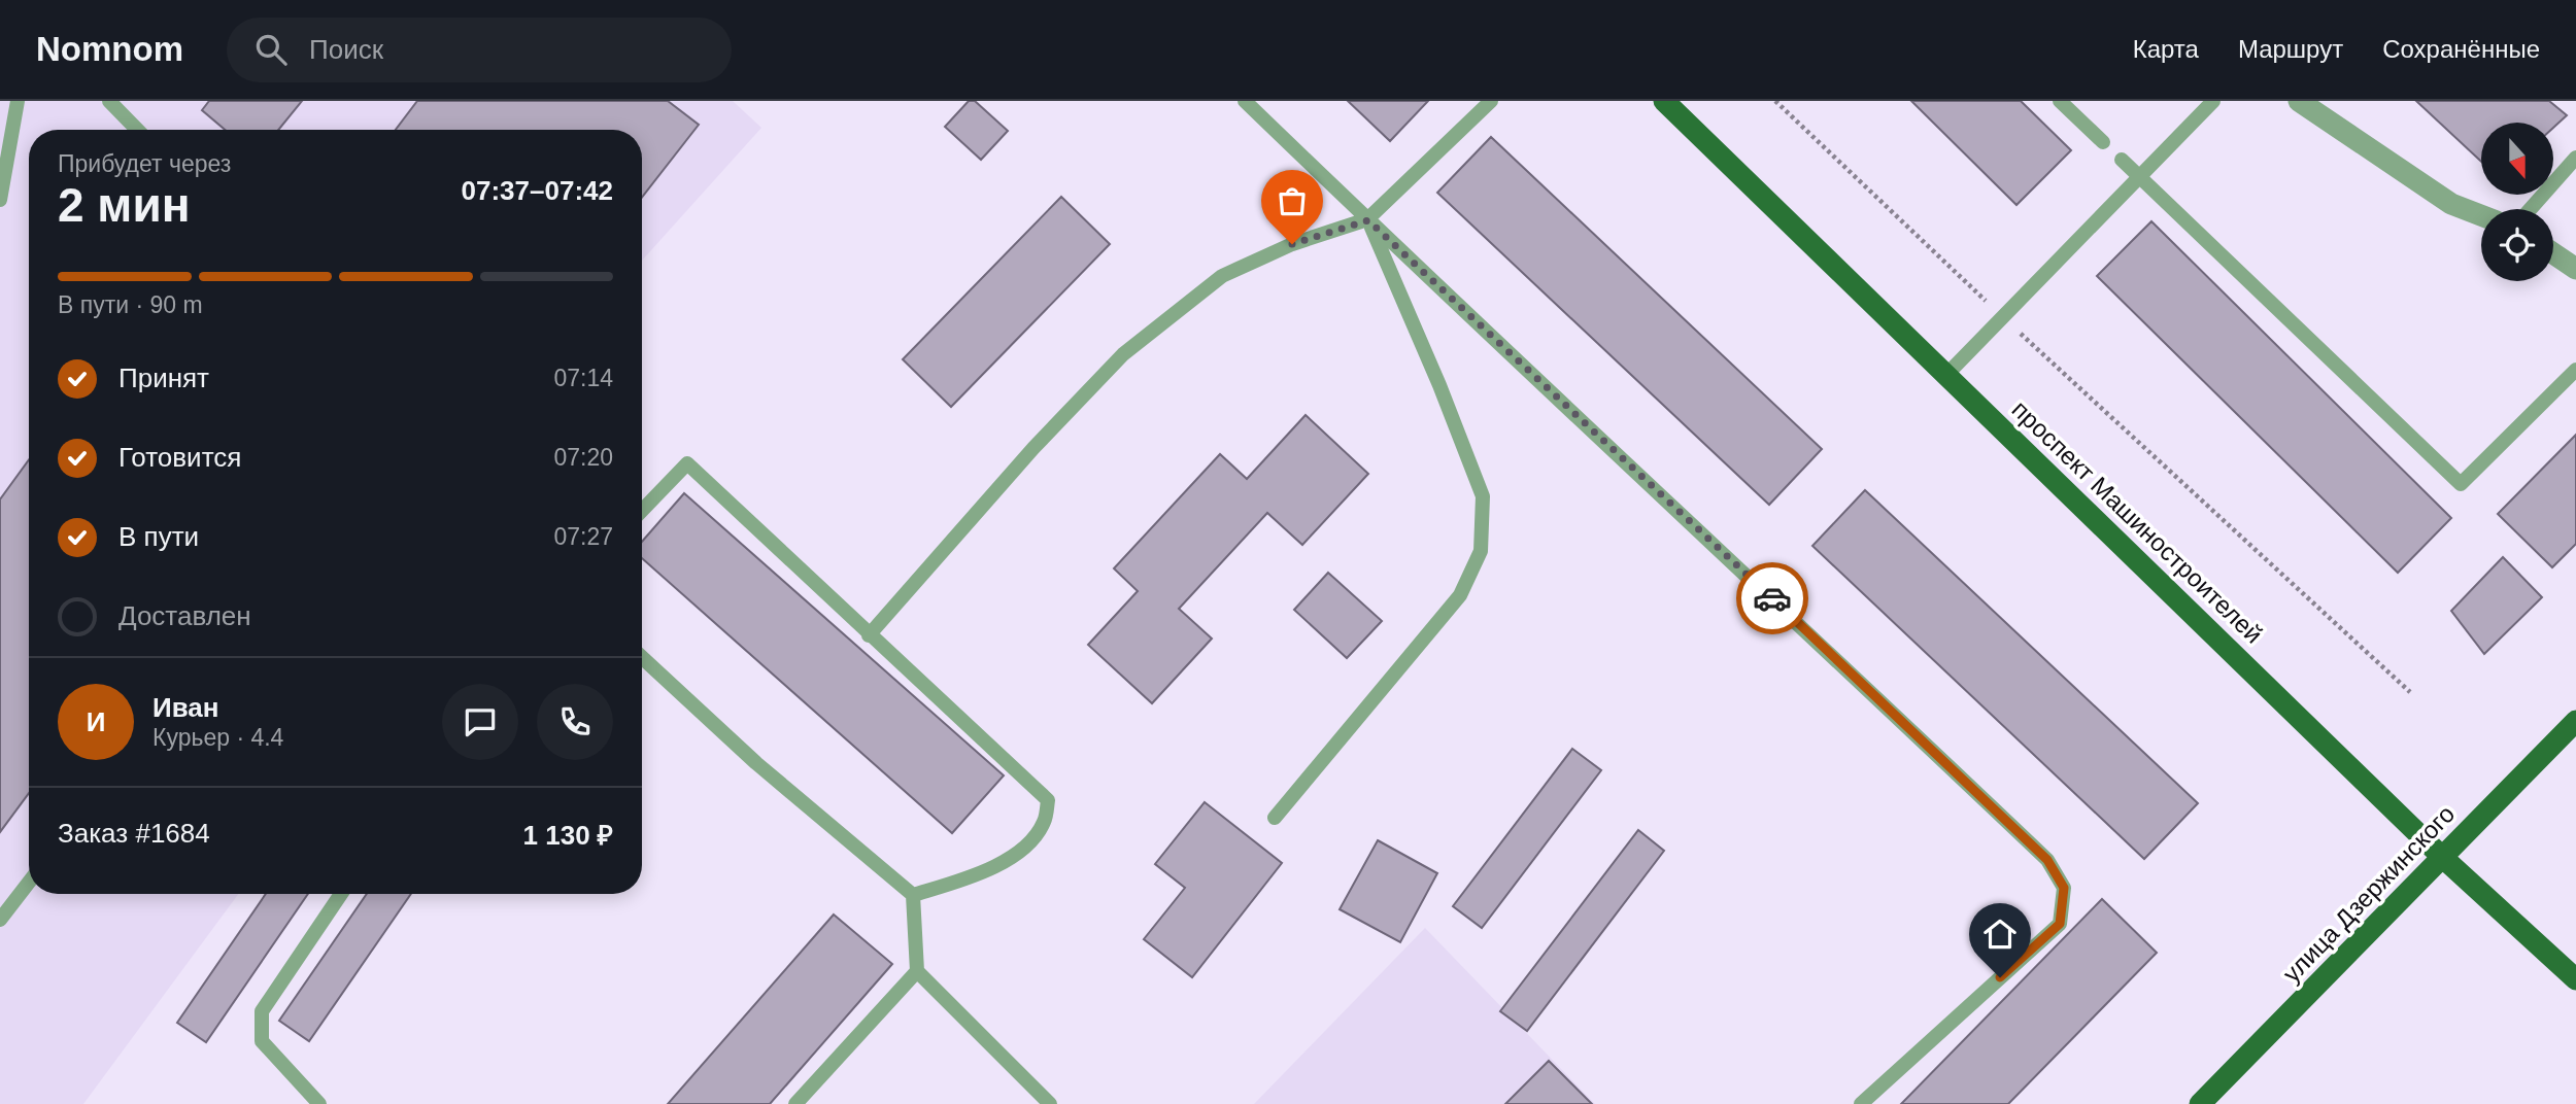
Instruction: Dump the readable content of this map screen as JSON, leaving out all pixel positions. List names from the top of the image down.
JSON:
{
  "streets": {
    "main road": ["проспект Машиностроителей", "улица Дзержинского"]
  },
  "crossings": [
    ["проспект Машиностроителей", "улица Дзержинского"]
  ],
  "north": "bottom",
  "page": {
    "header": "Nomnom",
    "search": "Поиск",
    "nav": ["Карта", "Маршрут", "Сохранённые"],
    "heading": ["2 мин", "Прибудет через", "07:37–07:42"],
    "panel": [
      "Иван",
      "Курьер · 4.4",
      "Заказ #1684",
      "1 130 ₽"
    ],
    "bar": "В пути · 90 m",
    "list": [
      ["Принят", "07:14"],
      ["Готовится", "07:20"],
      ["В пути", "07:27"],
      "Доставлен"
    ],
    "round": "И"
  }
}
